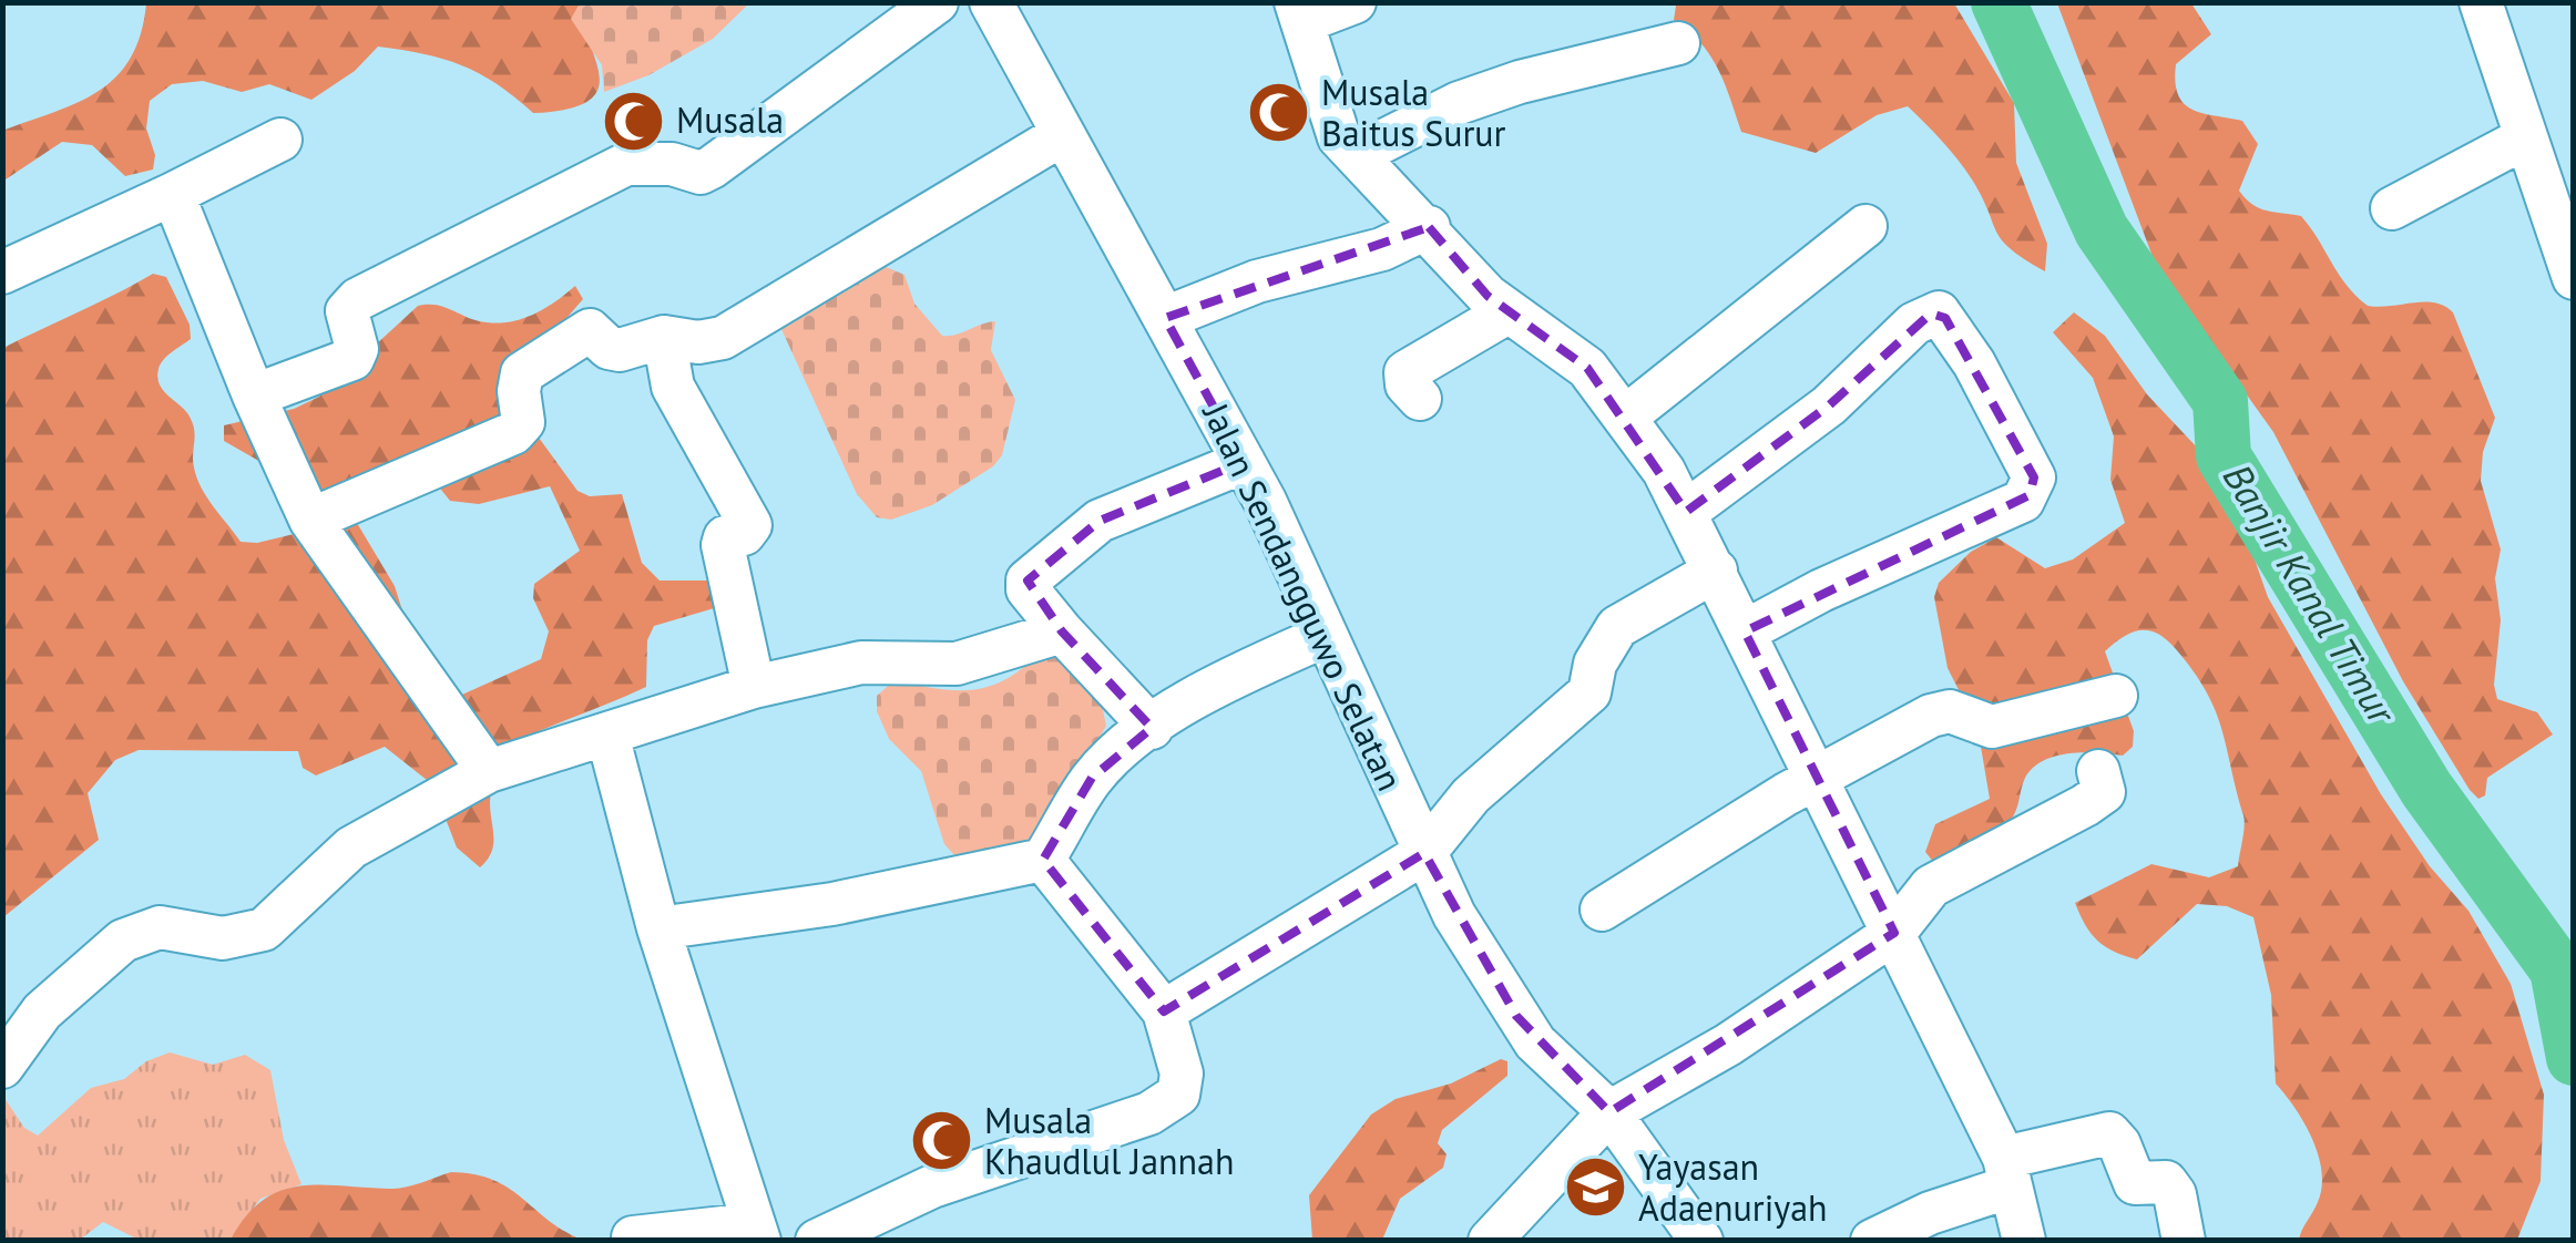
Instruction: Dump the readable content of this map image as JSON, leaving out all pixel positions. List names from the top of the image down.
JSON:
{
  "streets": {
    "street": ["Jalan Sendangguwo Selatan"]
  },
  "water": ["Banjir Kanal Timur"],
  "places": {
    "mosque": ["Musala Baitus Surur", "Musala", "Musala Khaudlul Jannah"],
    "school or university": ["Yayasan Adaenuriyah"]
  }
}
